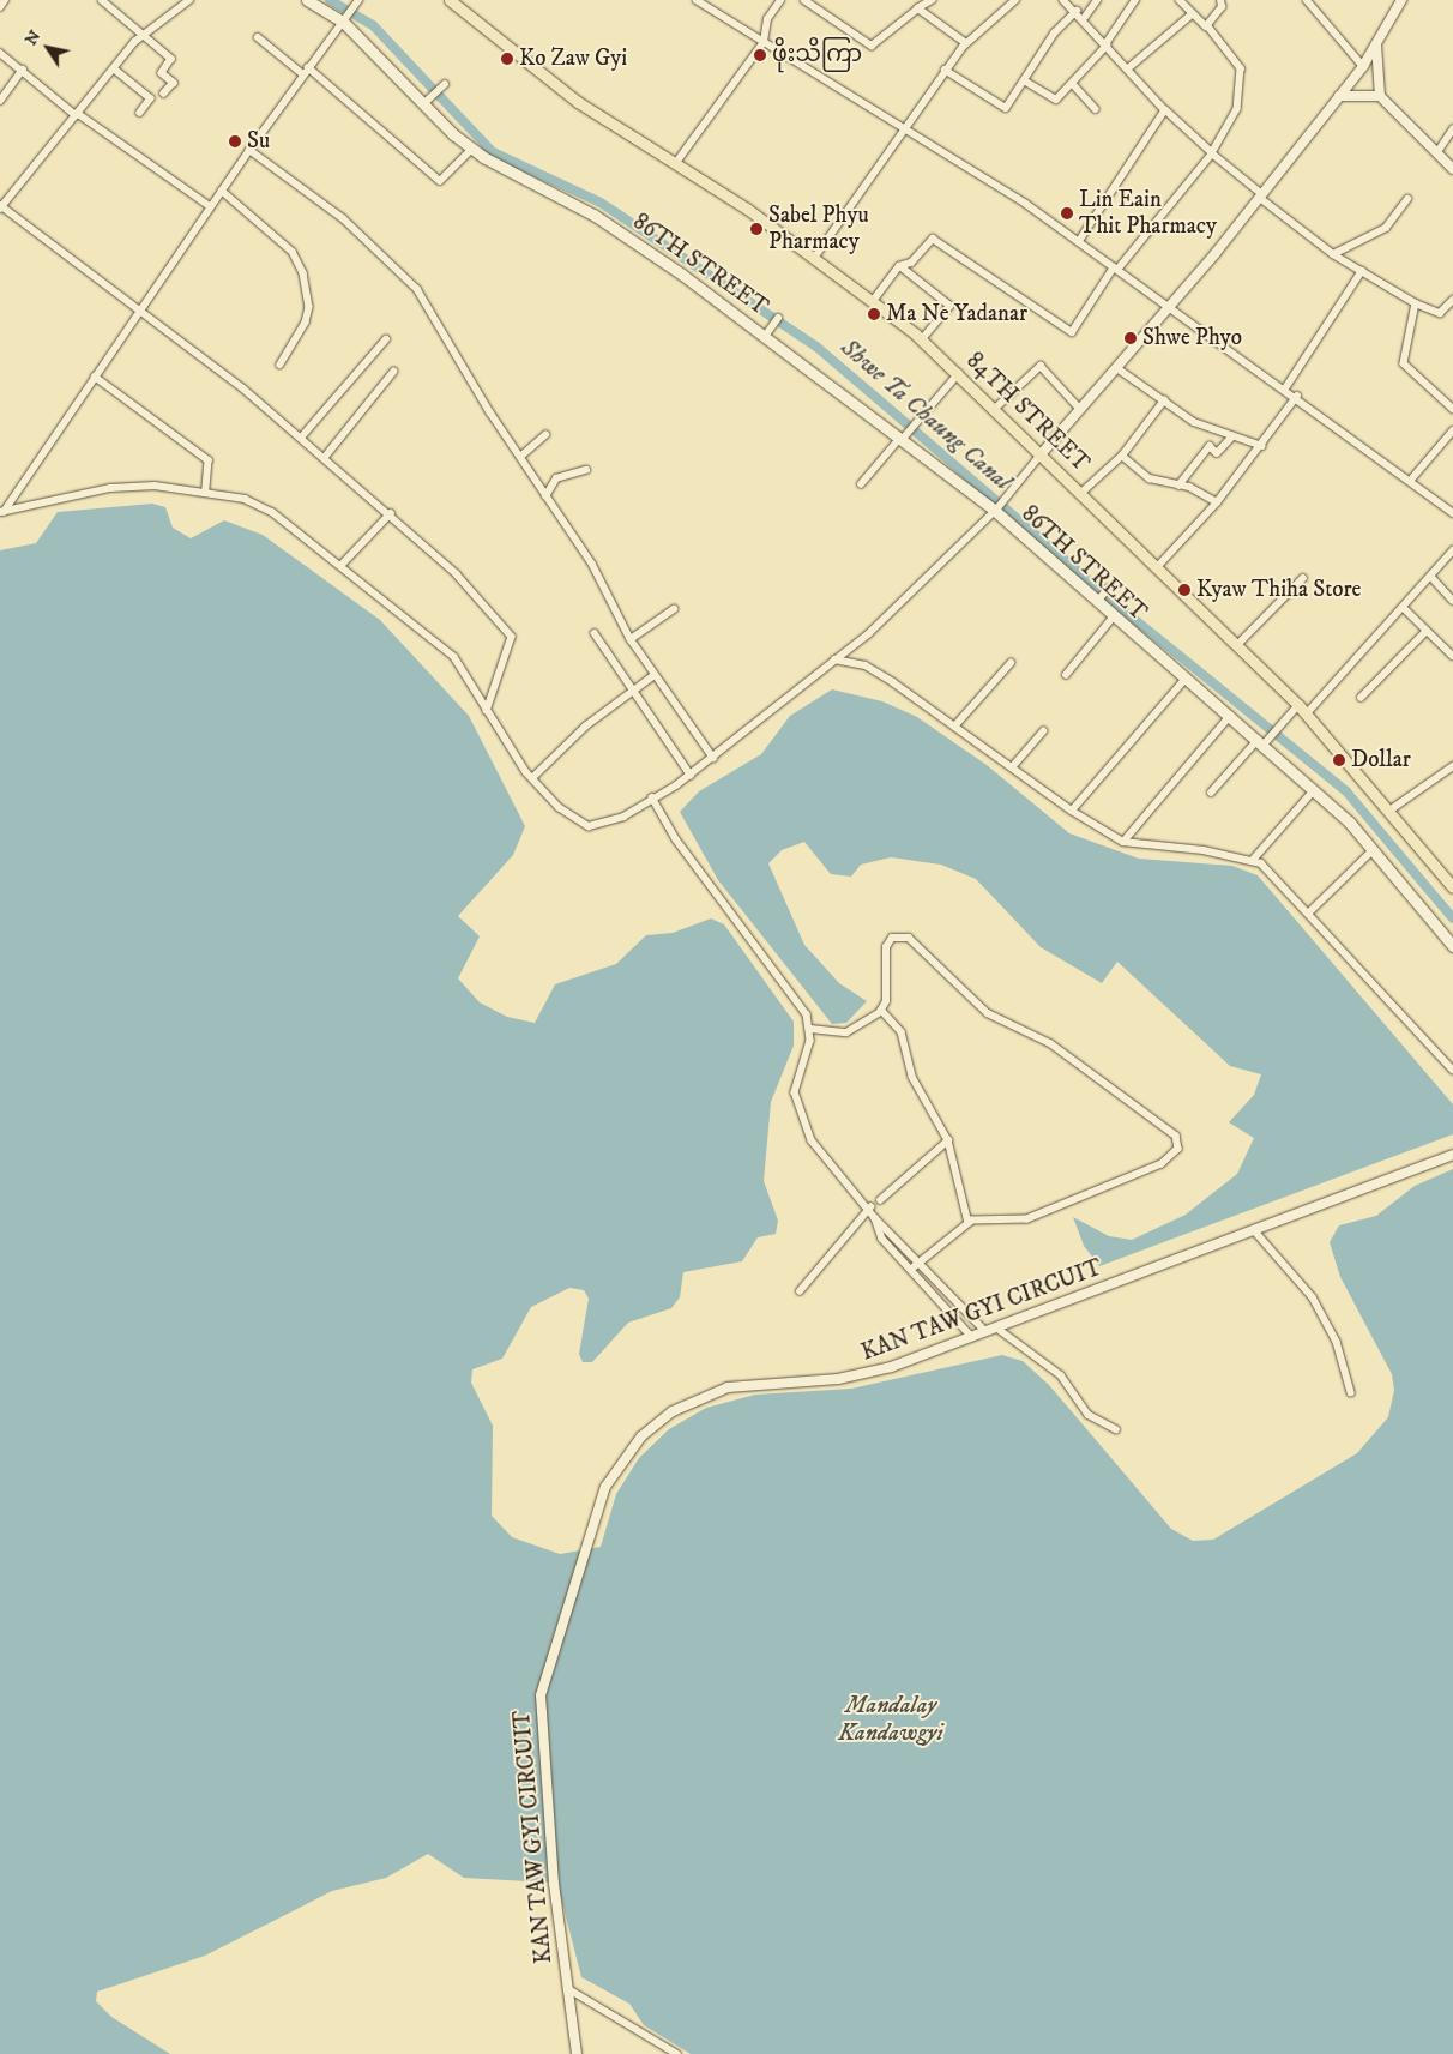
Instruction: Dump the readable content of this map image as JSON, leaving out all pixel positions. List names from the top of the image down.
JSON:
{
  "streets": {
    "main road": ["86TH STREET", "84TH STREET"],
    "street": ["KAN TAW GYI CIRCUIT"]
  },
  "water": ["Shwe Ta Chaung Canal", "Mandalay Kandawgyi"],
  "places": [
    "ဖိုးသိကြာ",
    "Ko Zaw Gyi",
    "Su",
    "Lin Eain Thit Pharmacy",
    "Sabel Phyu Pharmacy",
    "Ma Ne Yadanar",
    "Shwe Phyo",
    "Kyaw Thiha Store",
    "Dollar"
  ],
  "north": "top left"
}
